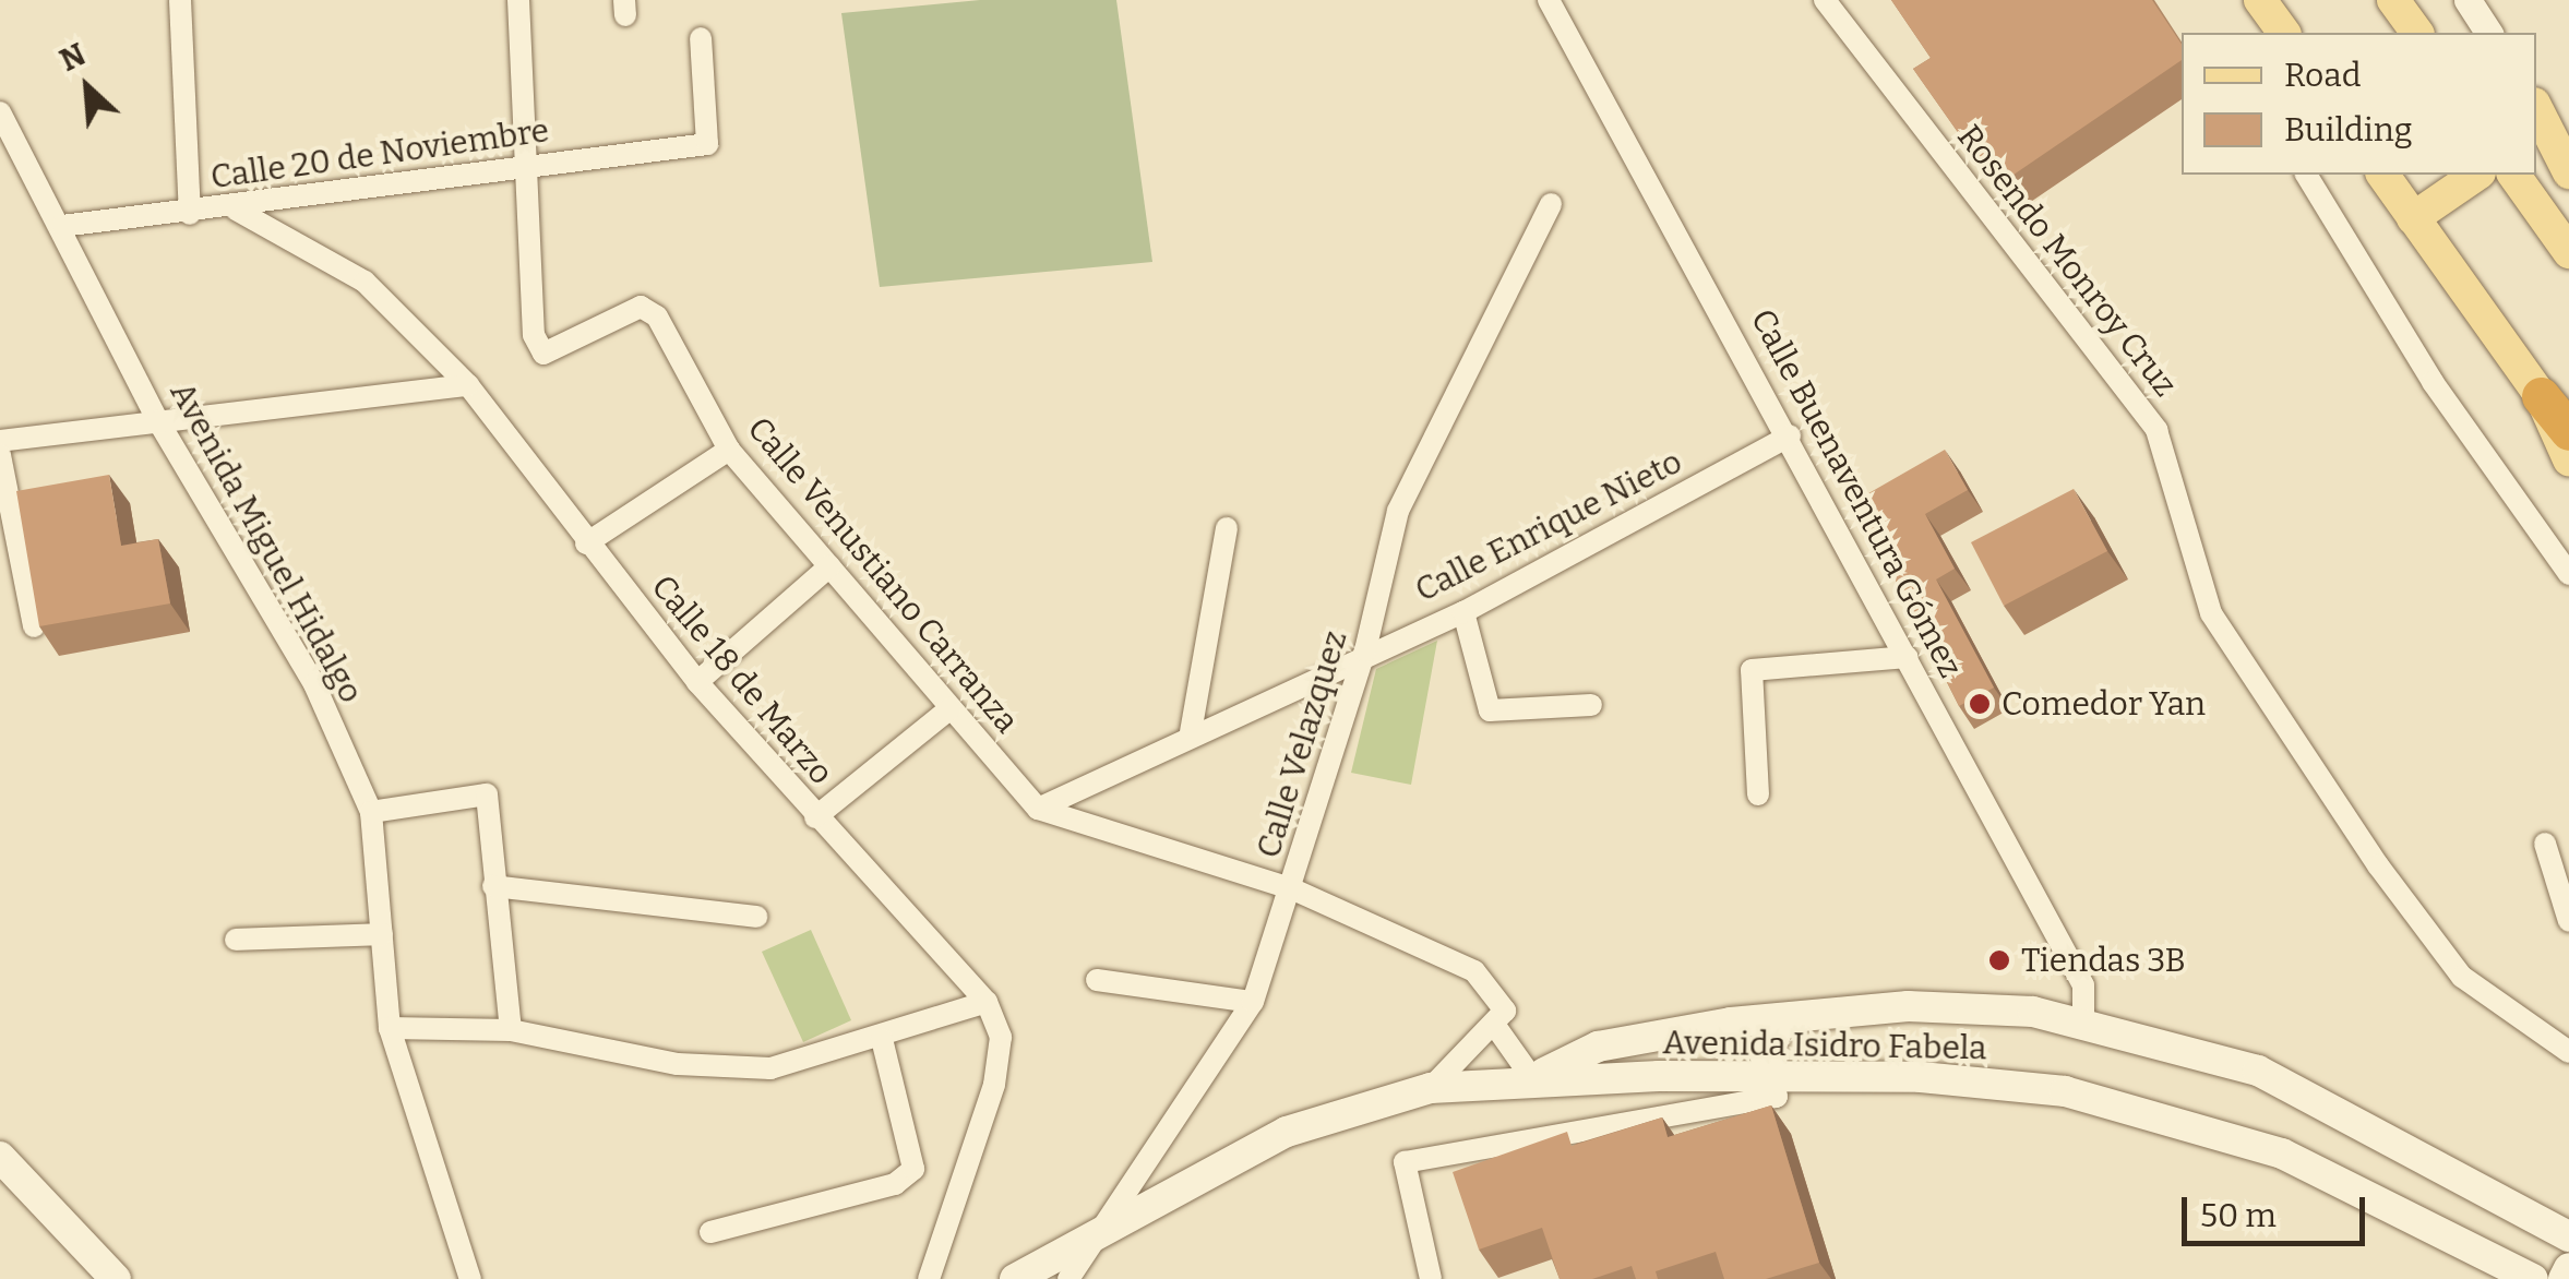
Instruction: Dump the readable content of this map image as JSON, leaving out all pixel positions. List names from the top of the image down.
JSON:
{
  "streets": {
    "main road": ["Avenida Isidro Fabela"],
    "street": [
      "Calle 20 de Noviembre",
      "Rosendo Monroy Cruz",
      "Calle Buenaventura Gómez",
      "Calle Enrique Nieto",
      "Avenida Miguel Hidalgo",
      "Calle Venustiano Carranza",
      "Calle 18 de Marzo",
      "Calle Velazquez"
    ]
  },
  "crossings": [
    ["Calle 20 de Noviembre", "Avenida Miguel Hidalgo"],
    ["Calle 20 de Noviembre", "Calle Venustiano Carranza"],
    ["Calle 20 de Noviembre", "Calle 18 de Marzo"],
    ["Calle Buenaventura Gómez", "Calle Enrique Nieto"],
    ["Calle Buenaventura Gómez", "Avenida Isidro Fabela"],
    ["Calle Enrique Nieto", "Calle Venustiano Carranza"],
    ["Calle Enrique Nieto", "Calle Velazquez"],
    ["Calle Velazquez", "Avenida Isidro Fabela"]
  ],
  "places": ["Comedor Yan", "Tiendas 3B"],
  "legend": ["Road", "Building"],
  "scale_bar": "50 m",
  "north": "top left"
}
